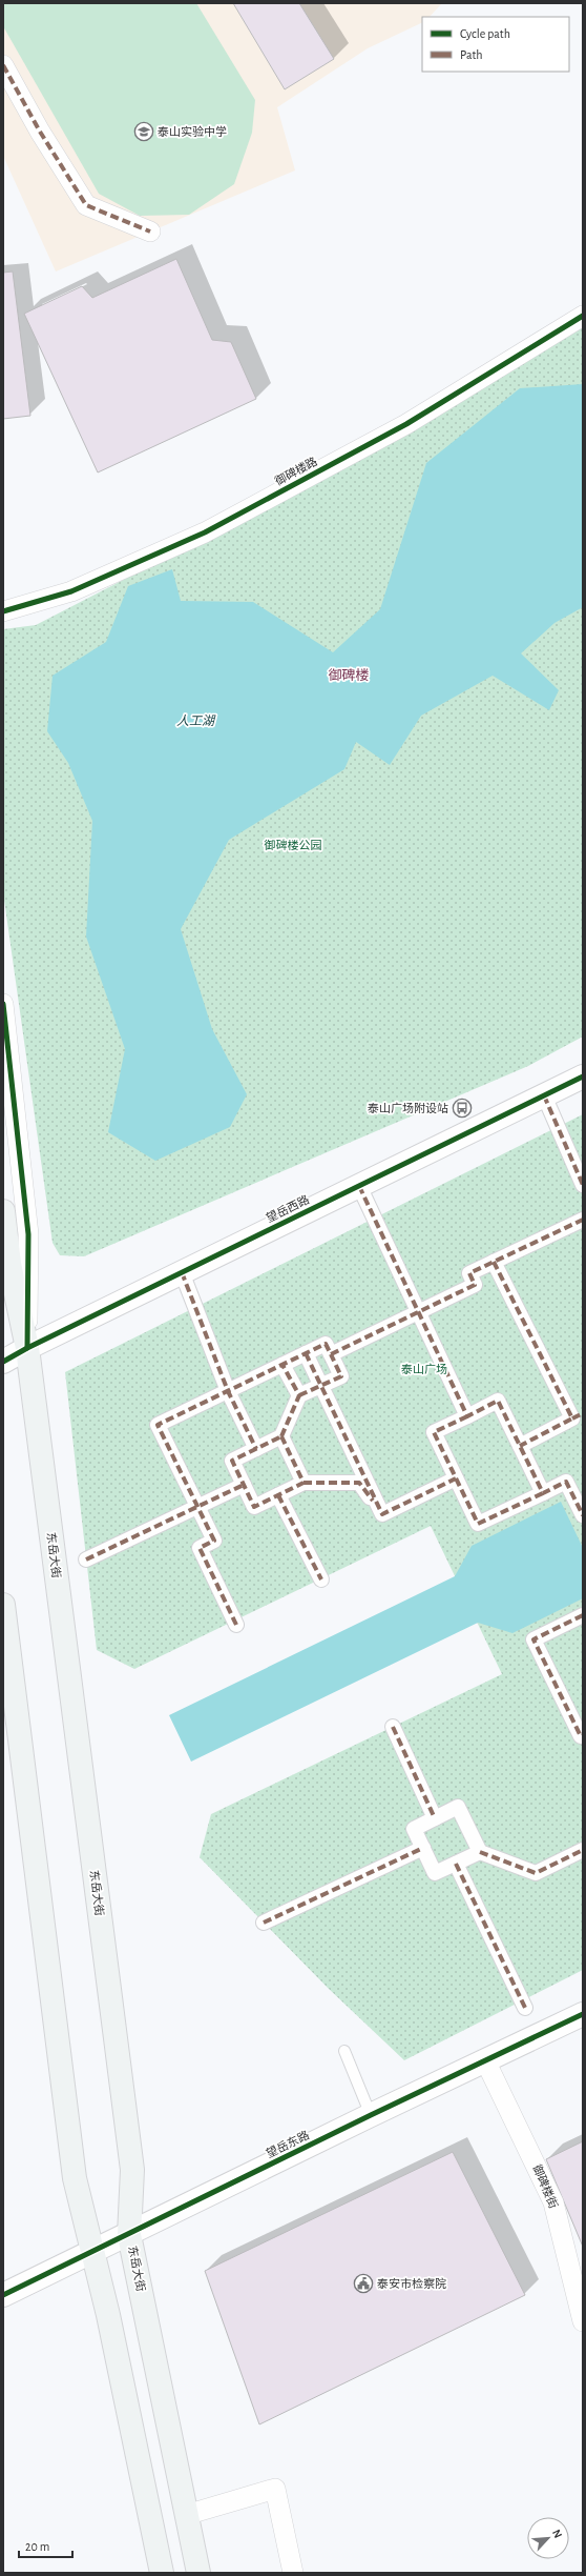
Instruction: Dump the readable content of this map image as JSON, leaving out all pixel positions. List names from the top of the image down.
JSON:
{
  "streets": {
    "main road": ["东岳大街"],
    "street": [
      "御碑楼路",
      "望岳西路",
      "望岳东路",
      "御碑楼街"
    ]
  },
  "crossings": [
    ["望岳西路", "东岳大街"],
    ["东岳大街", "望岳东路"],
    ["望岳东路", "御碑楼街"]
  ],
  "districts": ["御碑楼"],
  "water": ["人工湖"],
  "parks": ["御碑楼公园", "泰山广场"],
  "places": {
    "school or university": ["泰山实验中学"],
    "bus stop": ["泰山广场附设站"],
    "public building": ["泰安市检察院"]
  },
  "legend": ["Cycle path", "Path"],
  "scale_bar": "20 m",
  "north": "top right"
}
